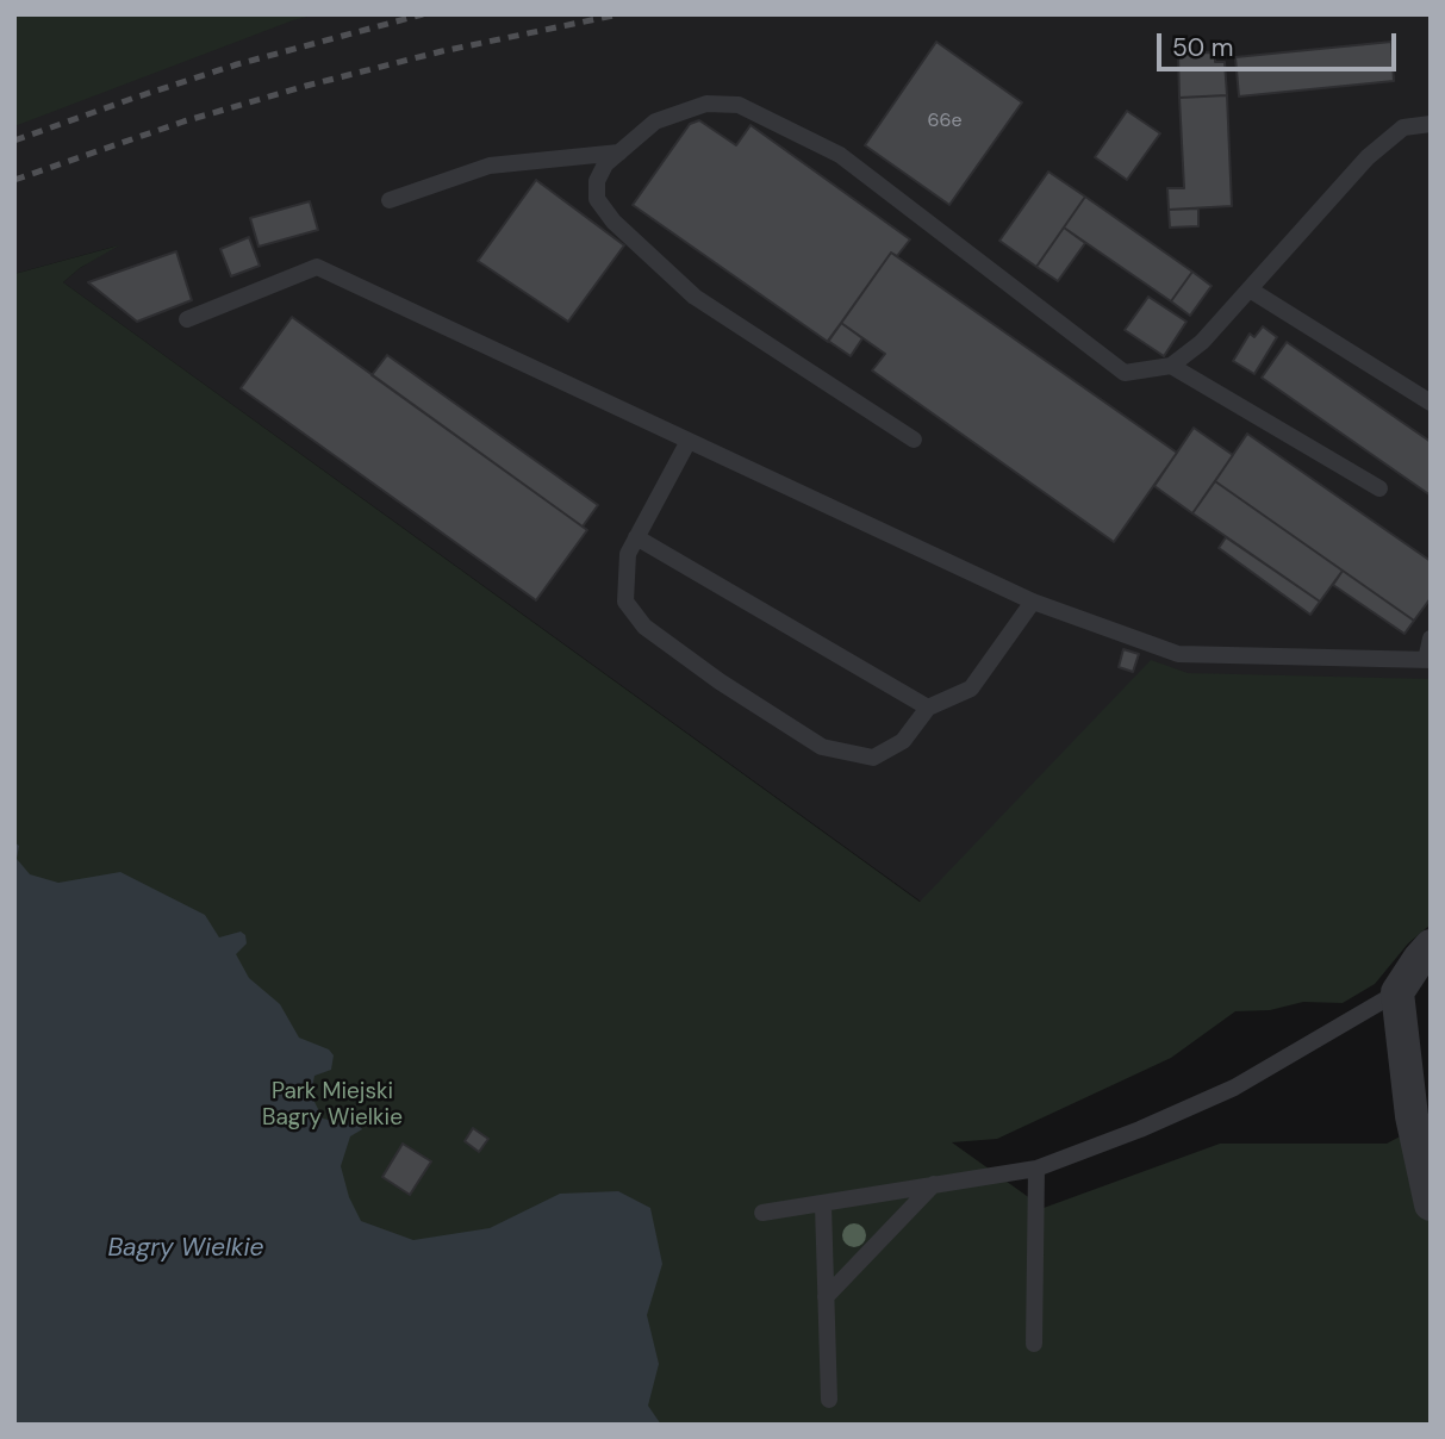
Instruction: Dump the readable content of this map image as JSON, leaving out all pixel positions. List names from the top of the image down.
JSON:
{
  "water": ["Bagry Wielkie"],
  "parks": ["Park Miejski Bagry Wielkie"],
  "house_numbers": ["66e"],
  "scale_bar": "50 m"
}
